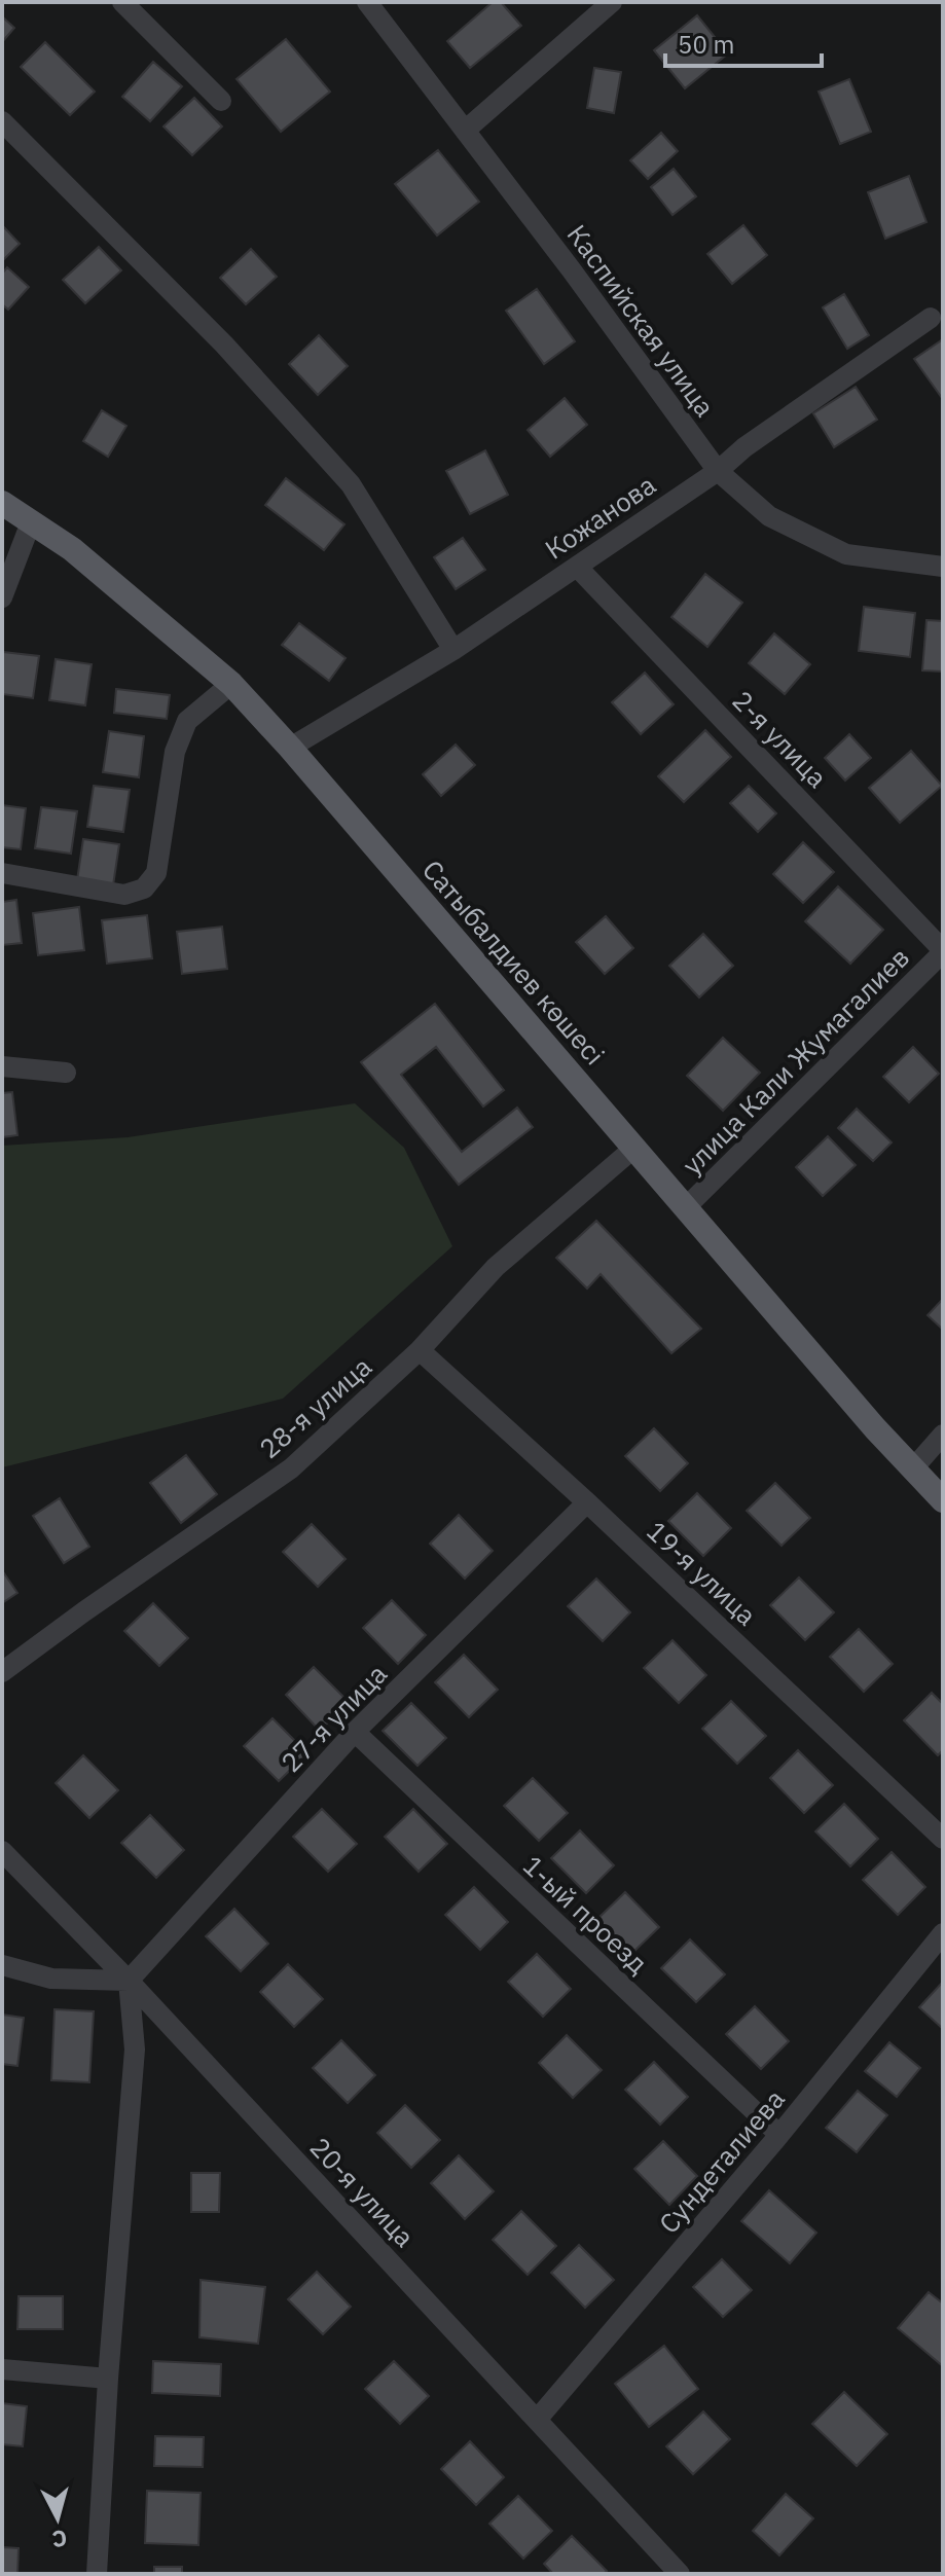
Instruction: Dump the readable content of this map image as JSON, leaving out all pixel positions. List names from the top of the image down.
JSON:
{
  "streets": {
    "main road": ["Сатыбалдиев көшесі"],
    "street": [
      "Каспийская улица",
      "Кожанова",
      "2-я улица",
      "улица Кали Жумагалиев",
      "28-я улица",
      "19-я улица",
      "27-я улица",
      "1-ый проезд",
      "Сундеталиева",
      "20-я улица"
    ]
  },
  "crossings": [
    ["Каспийская улица", "Кожанова"],
    ["Кожанова", "2-я улица"],
    ["Кожанова", "Сатыбалдиев көшесі"],
    ["2-я улица", "улица Кали Жумагалиев"],
    ["Сатыбалдиев көшесі", "улица Кали Жумагалиев"],
    ["Сатыбалдиев көшесі", "28-я улица"],
    ["28-я улица", "19-я улица"],
    ["19-я улица", "27-я улица"],
    ["27-я улица", "1-ый проезд"],
    ["27-я улица", "20-я улица"],
    ["1-ый проезд", "Сундеталиева"],
    ["Сундеталиева", "20-я улица"]
  ],
  "scale_bar": "50 m",
  "north": "bottom"
}
